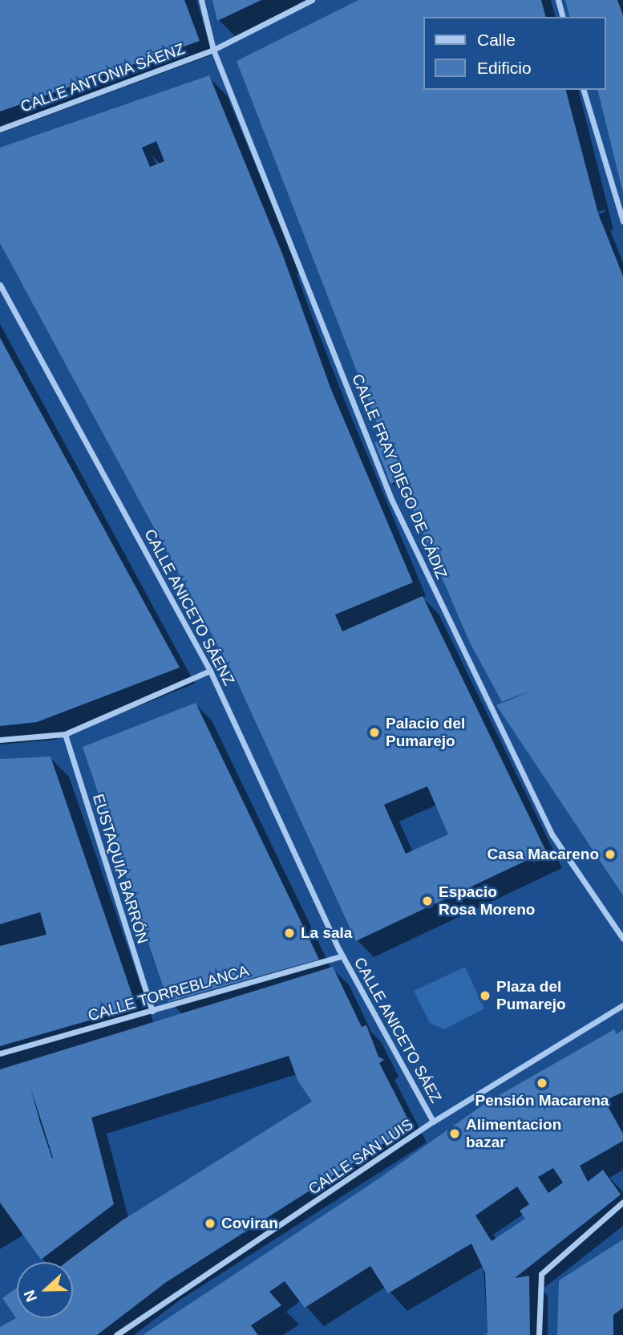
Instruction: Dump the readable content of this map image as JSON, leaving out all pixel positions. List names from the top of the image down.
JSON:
{
  "streets": {
    "street": [
      "CALLE ANTONIA SÁENZ",
      "CALLE FRAY DIEGO DE CÁDIZ",
      "CALLE ANICETO SÁENZ",
      "EUSTAQUIA BARRÓN",
      "CALLE TORREBLANCA",
      "CALLE ANICETO SÁEZ",
      "CALLE SAN LUIS"
    ]
  },
  "crossings": [
    ["CALLE ANTONIA SÁENZ", "CALLE FRAY DIEGO DE CÁDIZ"],
    ["CALLE ANICETO SÁENZ", "CALLE TORREBLANCA"],
    ["CALLE ANICETO SÁENZ", "CALLE ANICETO SÁEZ"],
    ["EUSTAQUIA BARRÓN", "CALLE TORREBLANCA"],
    ["CALLE TORREBLANCA", "CALLE ANICETO SÁEZ"],
    ["CALLE ANICETO SÁEZ", "CALLE SAN LUIS"]
  ],
  "places": [
    "Palacio del Pumarejo",
    "Casa Macareno",
    "Espacio Rosa Moreno",
    "La sala",
    "Plaza del Pumarejo",
    "Pensión Macarena",
    "Alimentacion bazar",
    "Coviran"
  ],
  "legend": ["Calle", "Edificio"],
  "north": "left"
}
